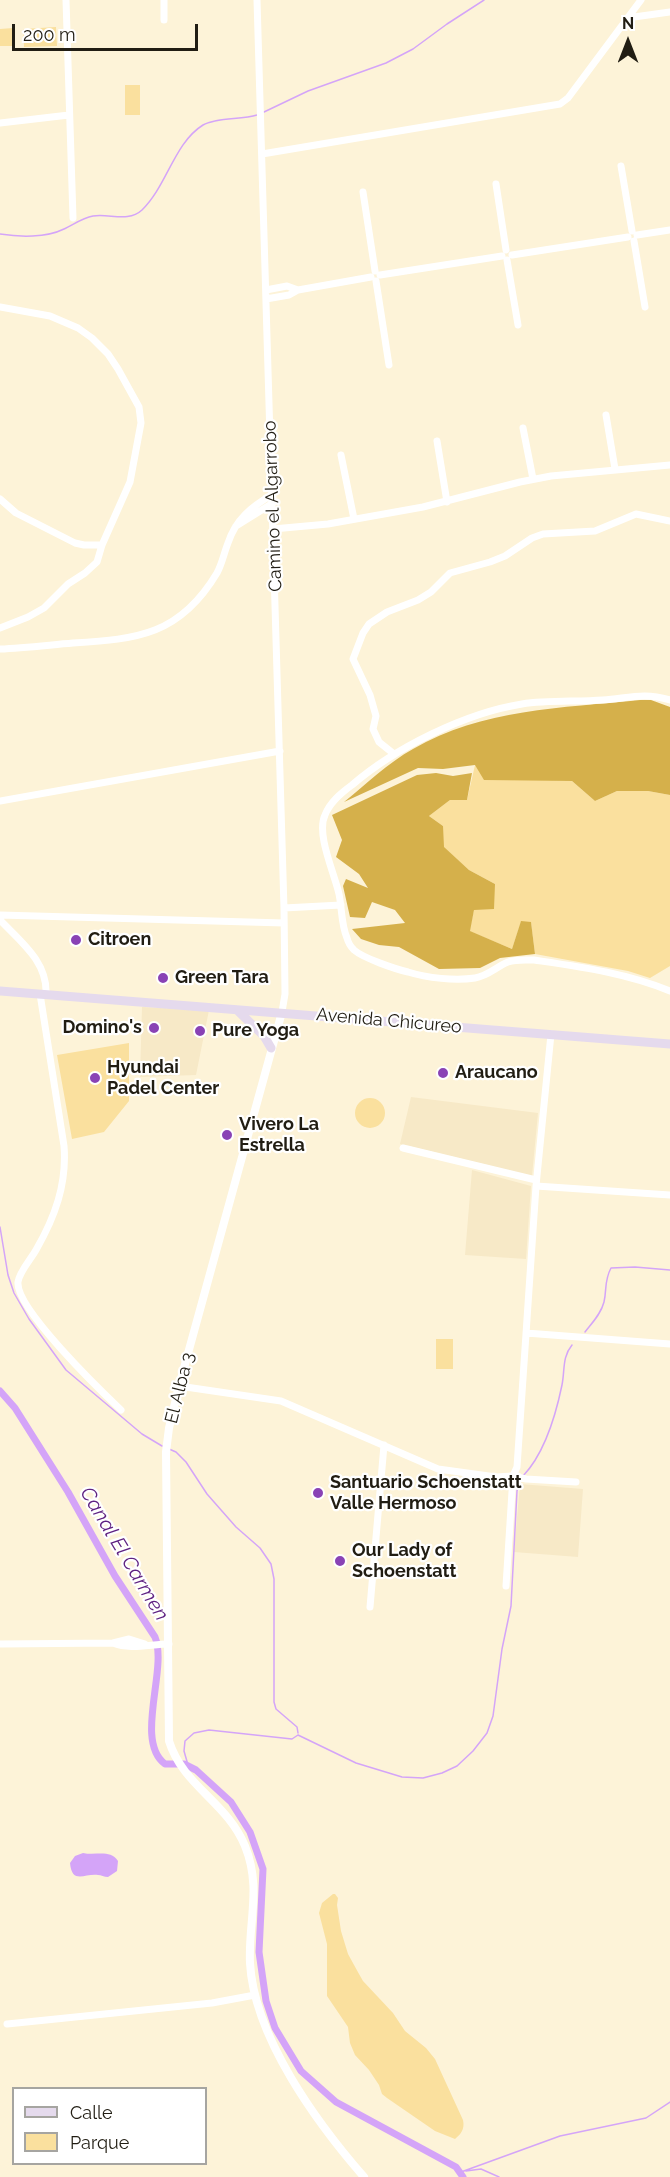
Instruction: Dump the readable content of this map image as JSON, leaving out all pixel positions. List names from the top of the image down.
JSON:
{
  "streets": {
    "main road": ["Avenida Chicureo"],
    "street": ["Camino el Algarrobo", "El Alba 3"]
  },
  "crossings": [
    ["Camino el Algarrobo", "Avenida Chicureo"],
    ["Camino el Algarrobo", "El Alba 3"],
    ["Avenida Chicureo", "El Alba 3"]
  ],
  "water": ["Canal El Carmen"],
  "places": [
    "Citroen",
    "Green Tara",
    "Domino's",
    "Pure Yoga",
    "Araucano",
    "Hyundai Padel Center",
    "Vivero La Estrella",
    "Santuario Schoenstatt Valle Hermoso",
    "Our Lady of Schoenstatt"
  ],
  "legend": ["Calle", "Parque"],
  "scale_bar": "200 m",
  "north": "top"
}
